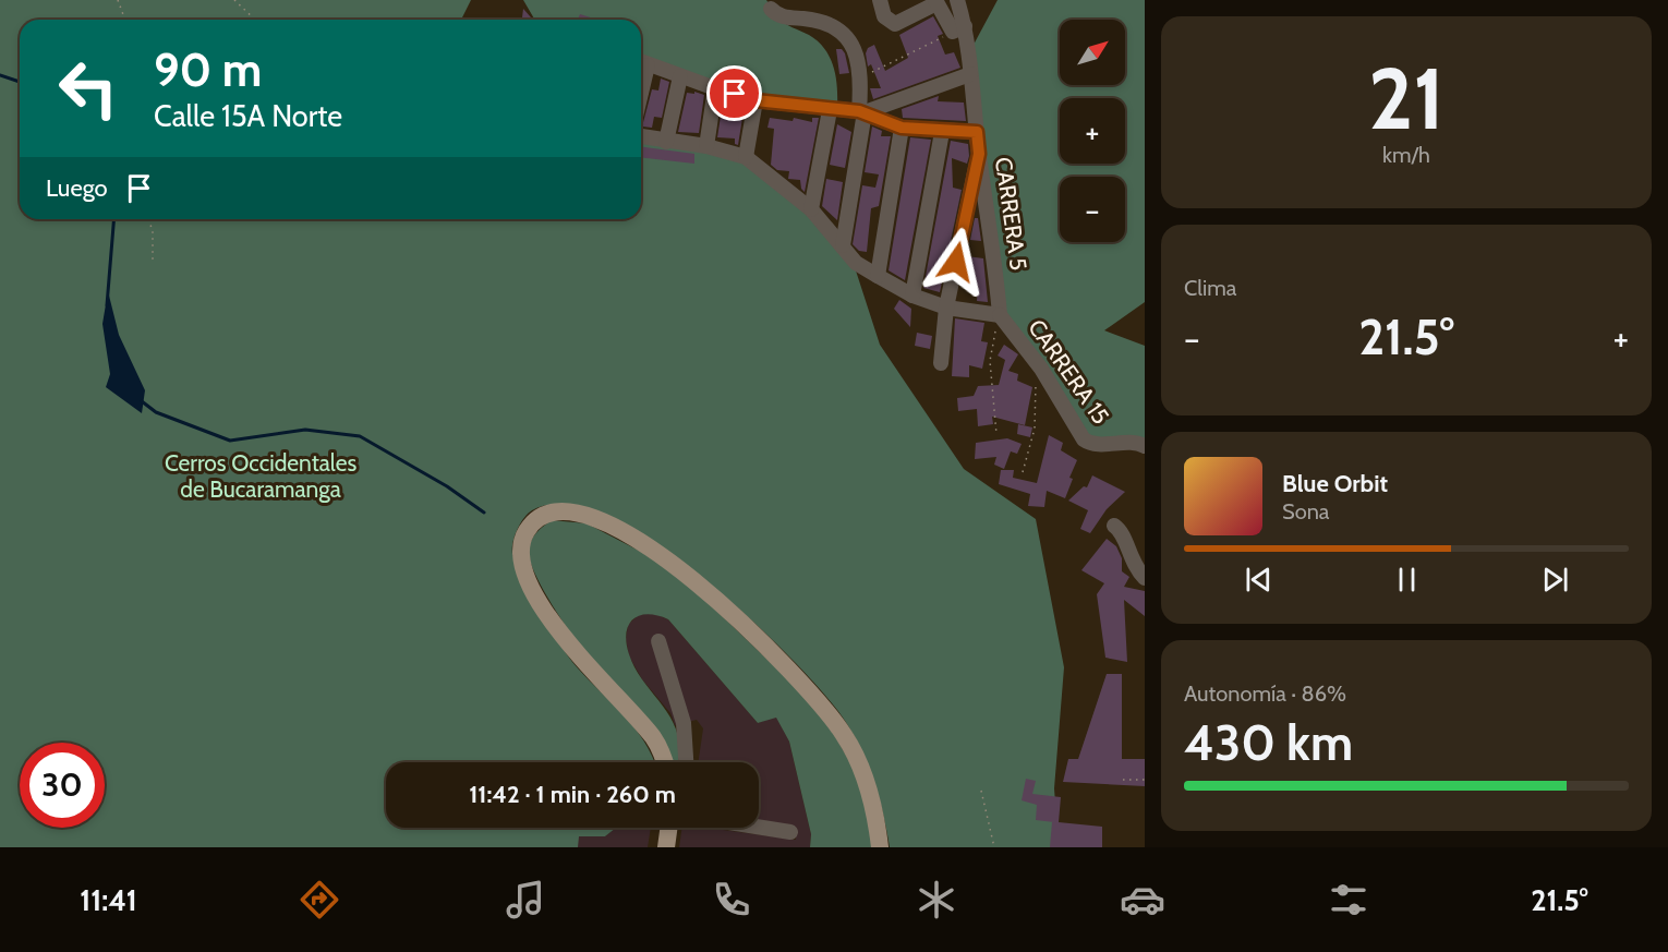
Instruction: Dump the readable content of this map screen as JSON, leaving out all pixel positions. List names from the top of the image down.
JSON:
{
  "streets": {
    "street": ["CARRERA 5", "CARRERA 15"]
  },
  "crossings": [
    ["CARRERA 5", "CARRERA 15"]
  ],
  "parks": ["Cerros Occidentales de Bucaramanga"],
  "north": "top right",
  "page": {
    "tile": [
      ["21", "km/h"],
      "Clima",
      ["Autonomía · 86%", "430 km"]
    ],
    "map_buttons": ["+", "−"],
    "turn": ["90 m", "Calle 15A Norte"],
    "then": "Luego",
    "heat": ["−", "21.5°", "+"],
    "song": ["Blue Orbit", "Sona"],
    "limit": "30",
    "trip": "11:42 · 1 min · 260 m",
    "tabs": ["11:41", "21.5°"]
  }
}
